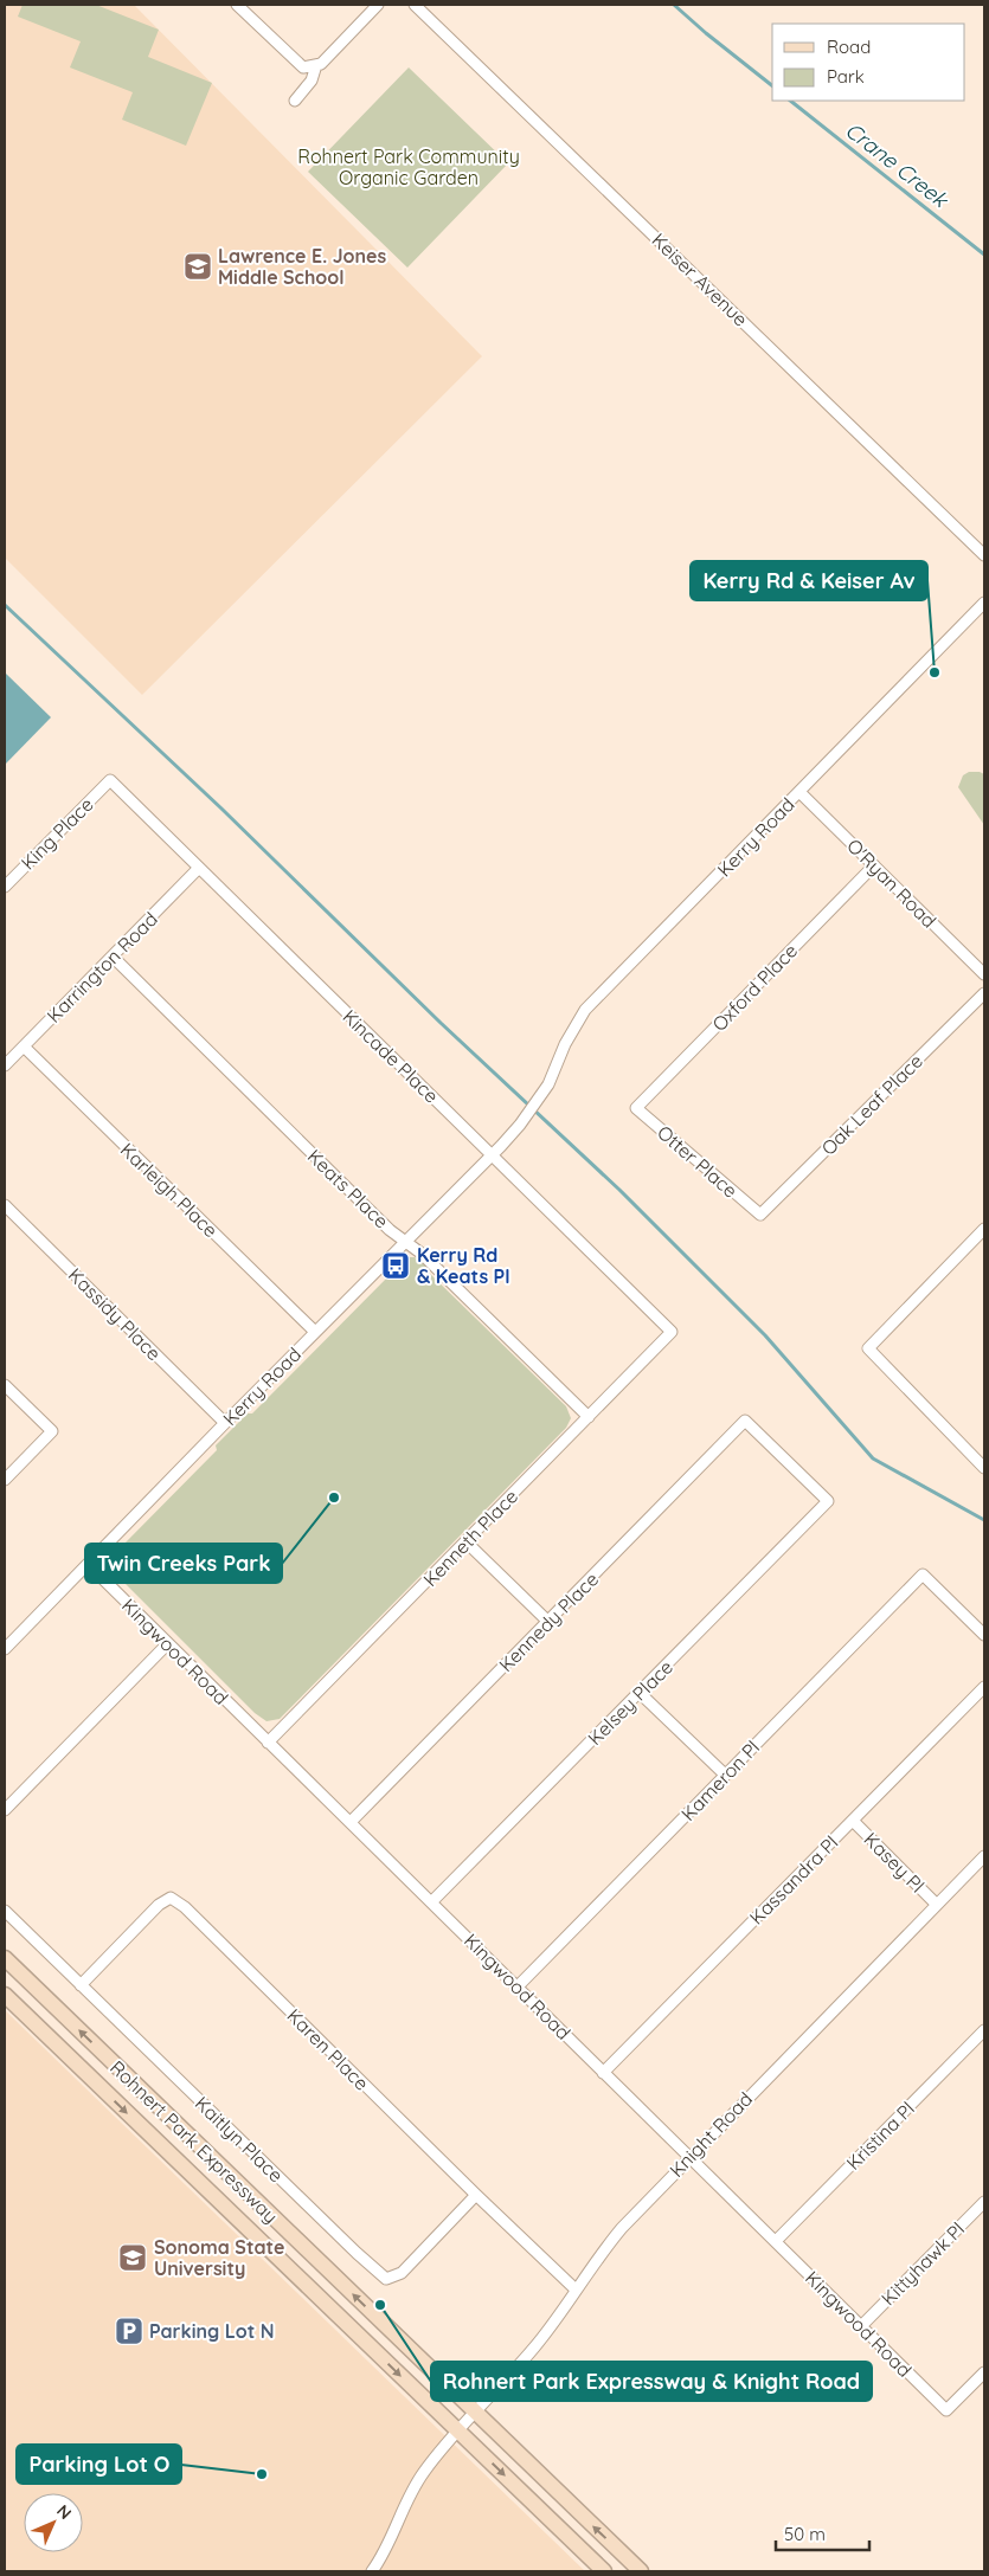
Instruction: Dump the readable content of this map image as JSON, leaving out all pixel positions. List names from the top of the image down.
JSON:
{
  "streets": {
    "main road": ["Rohnert Park Expressway"],
    "street": [
      "Keiser Avenue",
      "King Place",
      "Kerry Road",
      "O'Ryan Road",
      "Karrington Road",
      "Oxford Place",
      "Kincade Place",
      "Oak Leaf Place",
      "Otter Place",
      "Keats Place",
      "Karleigh Place",
      "Kassidy Place",
      "Kenneth Place",
      "Kennedy Place",
      "Kingwood Road",
      "Kelsey Place",
      "Kameron Pl",
      "Kasey Pl",
      "Kassandra Pl",
      "Karen Place",
      "Knight Road",
      "Kristina Pl",
      "Kaitlyn Place",
      "Kittyhawk Pl"
    ]
  },
  "crossings": [
    ["King Place", "Kincade Place"],
    ["Kerry Road", "O'Ryan Road"],
    ["Kerry Road", "Kincade Place"],
    ["Kerry Road", "Keats Place"],
    ["Kerry Road", "Karleigh Place"],
    ["Kerry Road", "Kassidy Place"],
    ["Kerry Road", "Kingwood Road"],
    ["O'Ryan Road", "Oxford Place"],
    ["Karrington Road", "Kincade Place"],
    ["Karrington Road", "Keats Place"],
    ["Karrington Road", "Karleigh Place"],
    ["Oxford Place", "Otter Place"],
    ["Kincade Place", "Kenneth Place"],
    ["Oak Leaf Place", "Otter Place"],
    ["Keats Place", "Kenneth Place"],
    ["Kenneth Place", "Kingwood Road"],
    ["Kennedy Place", "Kingwood Road"],
    ["Kennedy Place", "Kelsey Place"],
    ["Kingwood Road", "Kelsey Place"],
    ["Kingwood Road", "Kameron Pl"],
    ["Kingwood Road", "Kassandra Pl"],
    ["Kingwood Road", "Knight Road"],
    ["Kingwood Road", "Kristina Pl"],
    ["Kingwood Road", "Kittyhawk Pl"],
    ["Kasey Pl", "Kassandra Pl"],
    ["Kasey Pl", "Knight Road"],
    ["Karen Place", "Knight Road"],
    ["Karen Place", "Kaitlyn Place"],
    ["Knight Road", "Rohnert Park Expressway"]
  ],
  "water": ["Crane Creek"],
  "parks": ["Rohnert Park Community Organic Garden"],
  "places": {
    "school or university": ["Lawrence E. Jones Middle School", "Sonoma State University"],
    "other": [
      "Kerry Rd & Keiser Av",
      "Twin Creeks Park",
      "Rohnert Park Expressway & Knight Road",
      "Parking Lot O"
    ],
    "bus stop": ["Kerry Rd & Keats Pl"],
    "parking": ["Parking Lot N"]
  },
  "legend": ["Road", "Park"],
  "scale_bar": "50 m",
  "north": "top right"
}
